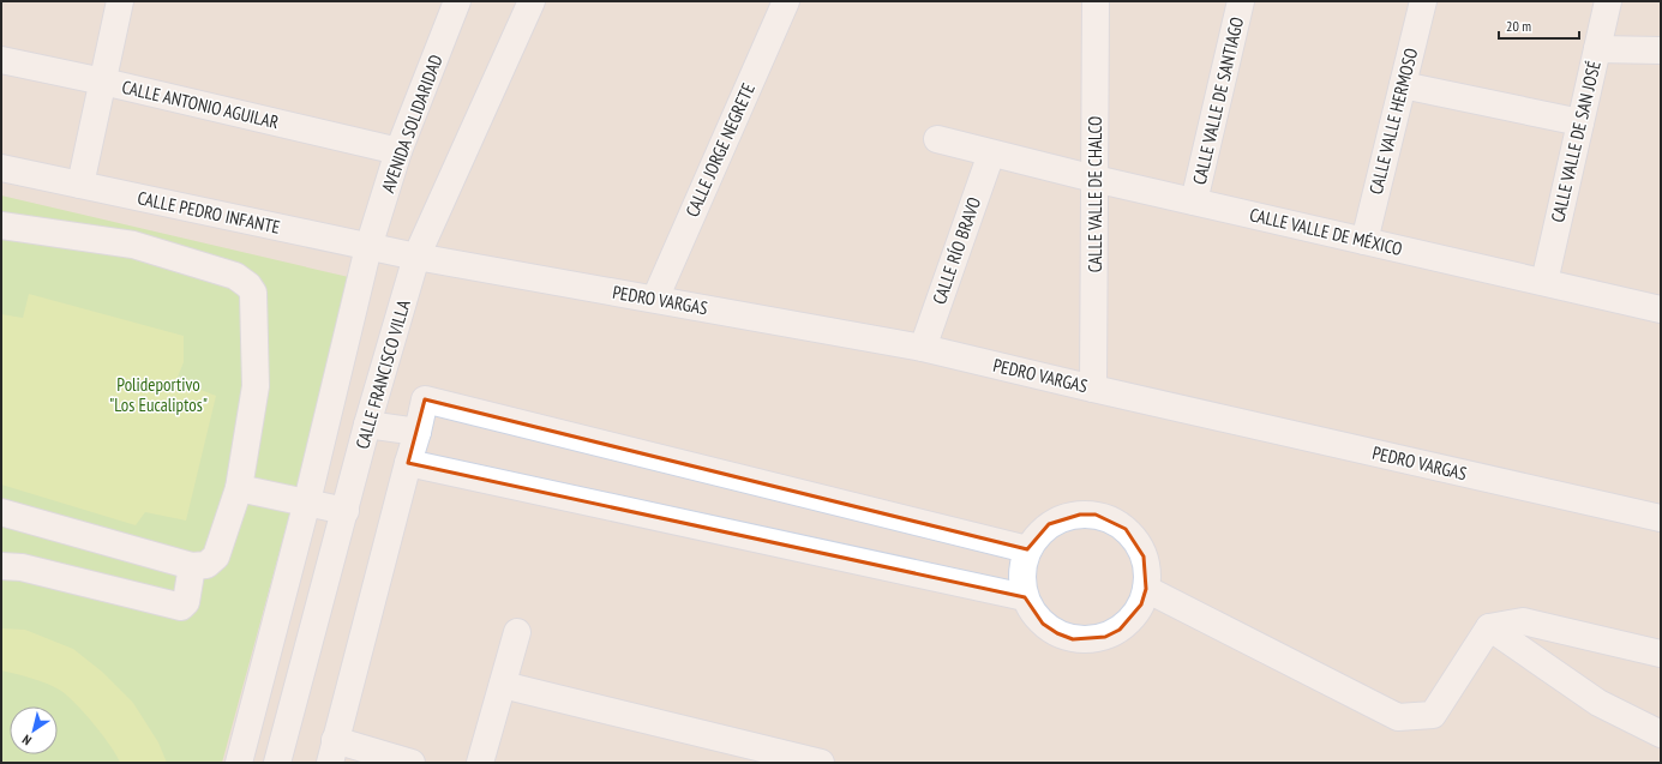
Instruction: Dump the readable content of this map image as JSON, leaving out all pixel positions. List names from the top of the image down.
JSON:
{
  "streets": {
    "street": [
      "CALLE VALLE DE SANTIAGO",
      "CALLE ANTONIO AGUILAR",
      "CALLE VALLE HERMOSO",
      "AVENIDA SOLIDARIDAD",
      "CALLE VALLE DE SAN JOSÉ",
      "CALLE JORGE NEGRETE",
      "CALLE VALLE DE CHALCO",
      "CALLE PEDRO INFANTE",
      "CALLE VALLE DE MÉXICO",
      "CALLE RÍO BRAVO",
      "PEDRO VARGAS",
      "CALLE FRANCISCO VILLA"
    ]
  },
  "crossings": [
    ["CALLE VALLE DE SANTIAGO", "CALLE VALLE DE MÉXICO"],
    ["CALLE ANTONIO AGUILAR", "AVENIDA SOLIDARIDAD"],
    ["CALLE VALLE HERMOSO", "CALLE VALLE DE MÉXICO"],
    ["AVENIDA SOLIDARIDAD", "CALLE PEDRO INFANTE"],
    ["CALLE VALLE DE SAN JOSÉ", "CALLE VALLE DE MÉXICO"],
    ["CALLE JORGE NEGRETE", "PEDRO VARGAS"],
    ["CALLE VALLE DE CHALCO", "CALLE VALLE DE MÉXICO"],
    ["CALLE VALLE DE CHALCO", "PEDRO VARGAS"],
    ["CALLE PEDRO INFANTE", "PEDRO VARGAS"],
    ["CALLE PEDRO INFANTE", "CALLE FRANCISCO VILLA"],
    ["CALLE VALLE DE MÉXICO", "CALLE RÍO BRAVO"],
    ["CALLE RÍO BRAVO", "PEDRO VARGAS"],
    ["PEDRO VARGAS", "CALLE FRANCISCO VILLA"]
  ],
  "parks": ["Polideportivo \"Los Eucaliptos\""],
  "scale_bar": "20 m",
  "north": "bottom left"
}
